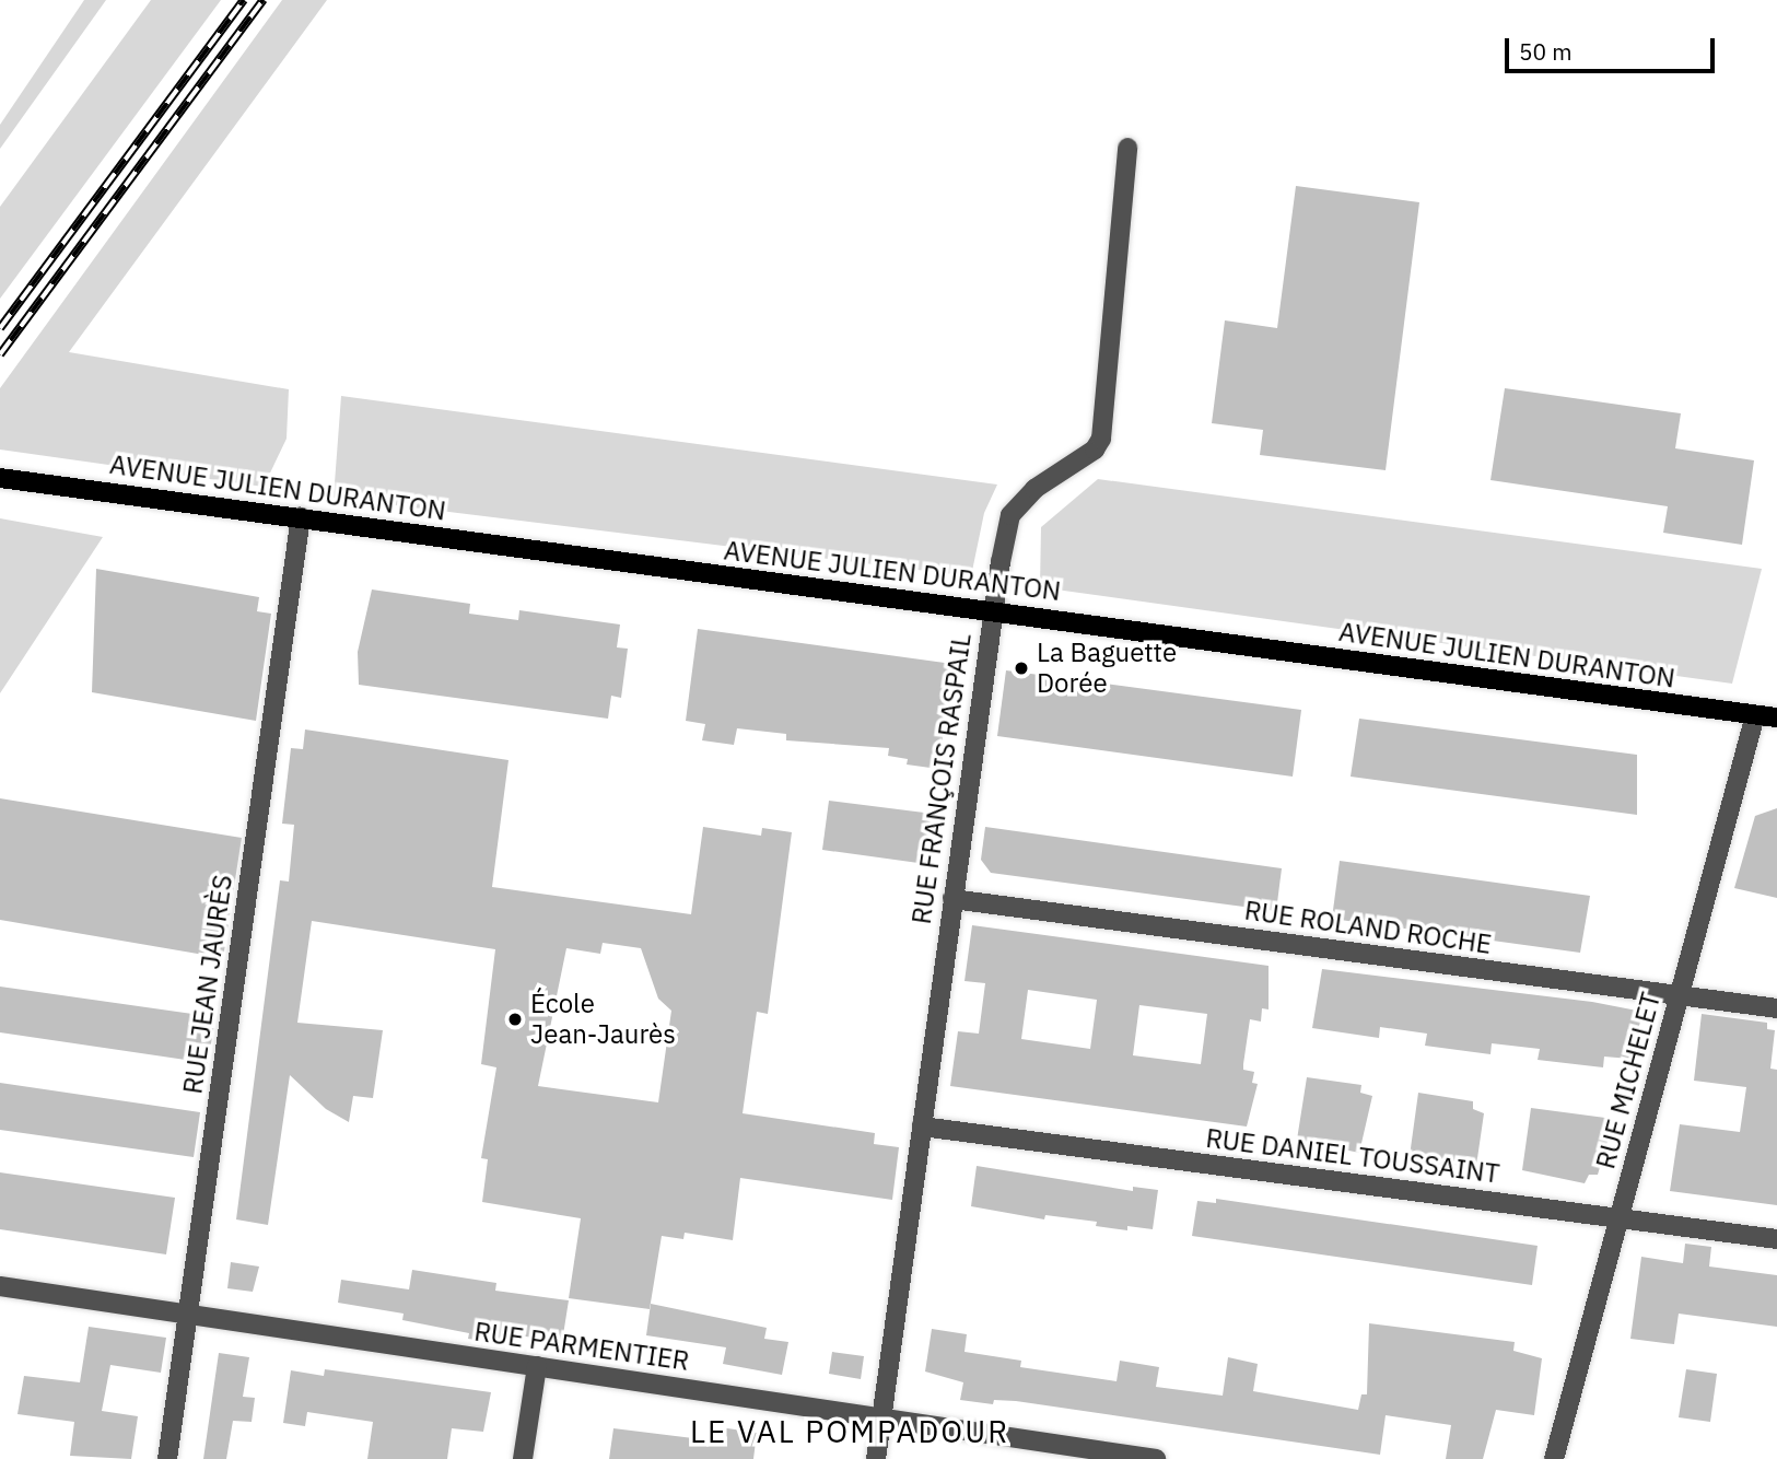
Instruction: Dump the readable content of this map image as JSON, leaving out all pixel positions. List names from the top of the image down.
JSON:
{
  "streets": {
    "main road": ["AVENUE JULIEN DURANTON"],
    "street": [
      "RUE FRANÇOIS RASPAIL",
      "RUE ROLAND ROCHE",
      "RUE JEAN JAURÈS",
      "RUE MICHELET",
      "RUE DANIEL TOUSSAINT",
      "RUE PARMENTIER"
    ]
  },
  "crossings": [
    ["AVENUE JULIEN DURANTON", "RUE FRANÇOIS RASPAIL"],
    ["AVENUE JULIEN DURANTON", "RUE JEAN JAURÈS"],
    ["AVENUE JULIEN DURANTON", "RUE MICHELET"],
    ["RUE FRANÇOIS RASPAIL", "RUE ROLAND ROCHE"],
    ["RUE FRANÇOIS RASPAIL", "RUE DANIEL TOUSSAINT"],
    ["RUE FRANÇOIS RASPAIL", "RUE PARMENTIER"],
    ["RUE ROLAND ROCHE", "RUE MICHELET"],
    ["RUE JEAN JAURÈS", "RUE PARMENTIER"],
    ["RUE MICHELET", "RUE DANIEL TOUSSAINT"]
  ],
  "districts": ["LE VAL POMPADOUR"],
  "places": ["La Baguette Dorée", "École Jean-Jaurès"],
  "scale_bar": "50 m"
}
